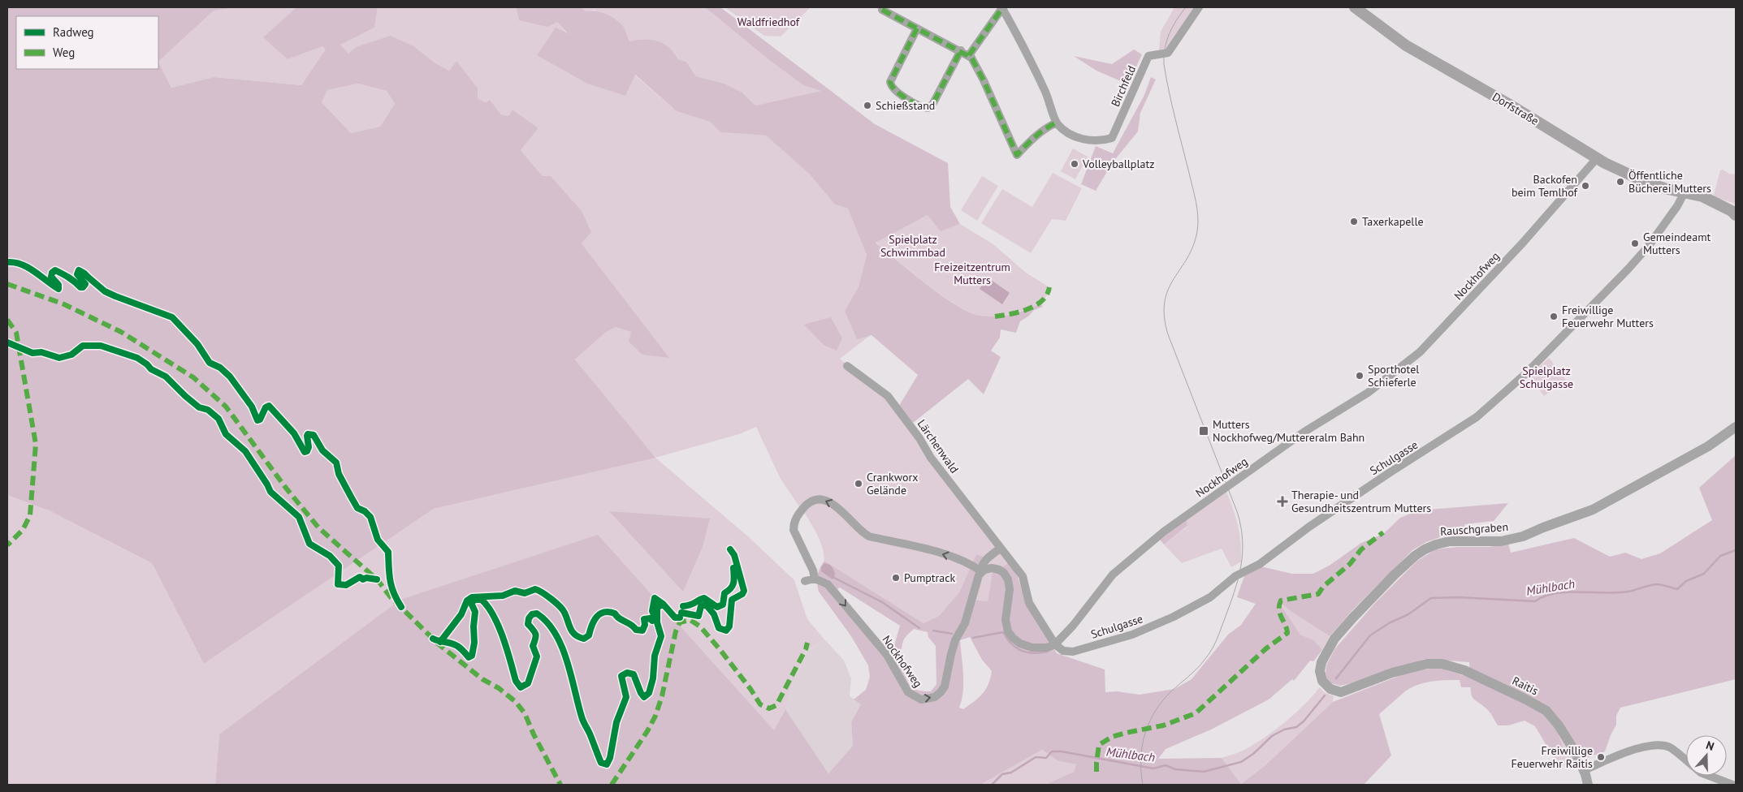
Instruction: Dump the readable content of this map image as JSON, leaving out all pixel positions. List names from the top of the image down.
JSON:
{
  "streets": {
    "main road": ["Dorfstraße"],
    "street": [
      "Birchfeld",
      "Nockhofweg",
      "Lärchenwald",
      "Schulgasse",
      "Rauschgraben",
      "Raitis"
    ]
  },
  "crossings": [
    ["Dorfstraße", "Nockhofweg"],
    ["Dorfstraße", "Schulgasse"],
    ["Nockhofweg", "Lärchenwald"],
    ["Nockhofweg", "Schulgasse"],
    ["Lärchenwald", "Schulgasse"],
    ["Rauschgraben", "Raitis"]
  ],
  "water": ["Mühlbach"],
  "parks": [
    "Waldfriedhof",
    "Spielplatz Schwimmbad",
    "Freizeitzentrum Mutters",
    "Spielplatz Schulgasse"
  ],
  "places": {
    "other": [
      "Schießstand",
      "Volleyballplatz",
      "Öffentliche Bücherei Mutters",
      "Backofen beim Temlhof",
      "Taxerkapelle",
      "Gemeindeamt Mutters",
      "Freiwillige Feuerwehr Mutters",
      "Sporthotel Schieferle",
      "Crankworx Gelände",
      "Pumptrack",
      "Freiwillige Feuerwehr Raitis"
    ],
    "transit": ["Mutters Nockhofweg/Muttereralm Bahn"],
    "health": ["Therapie- und Gesundheitszentrum Mutters"]
  },
  "legend": ["Radweg", "Weg"],
  "north": "top"
}
